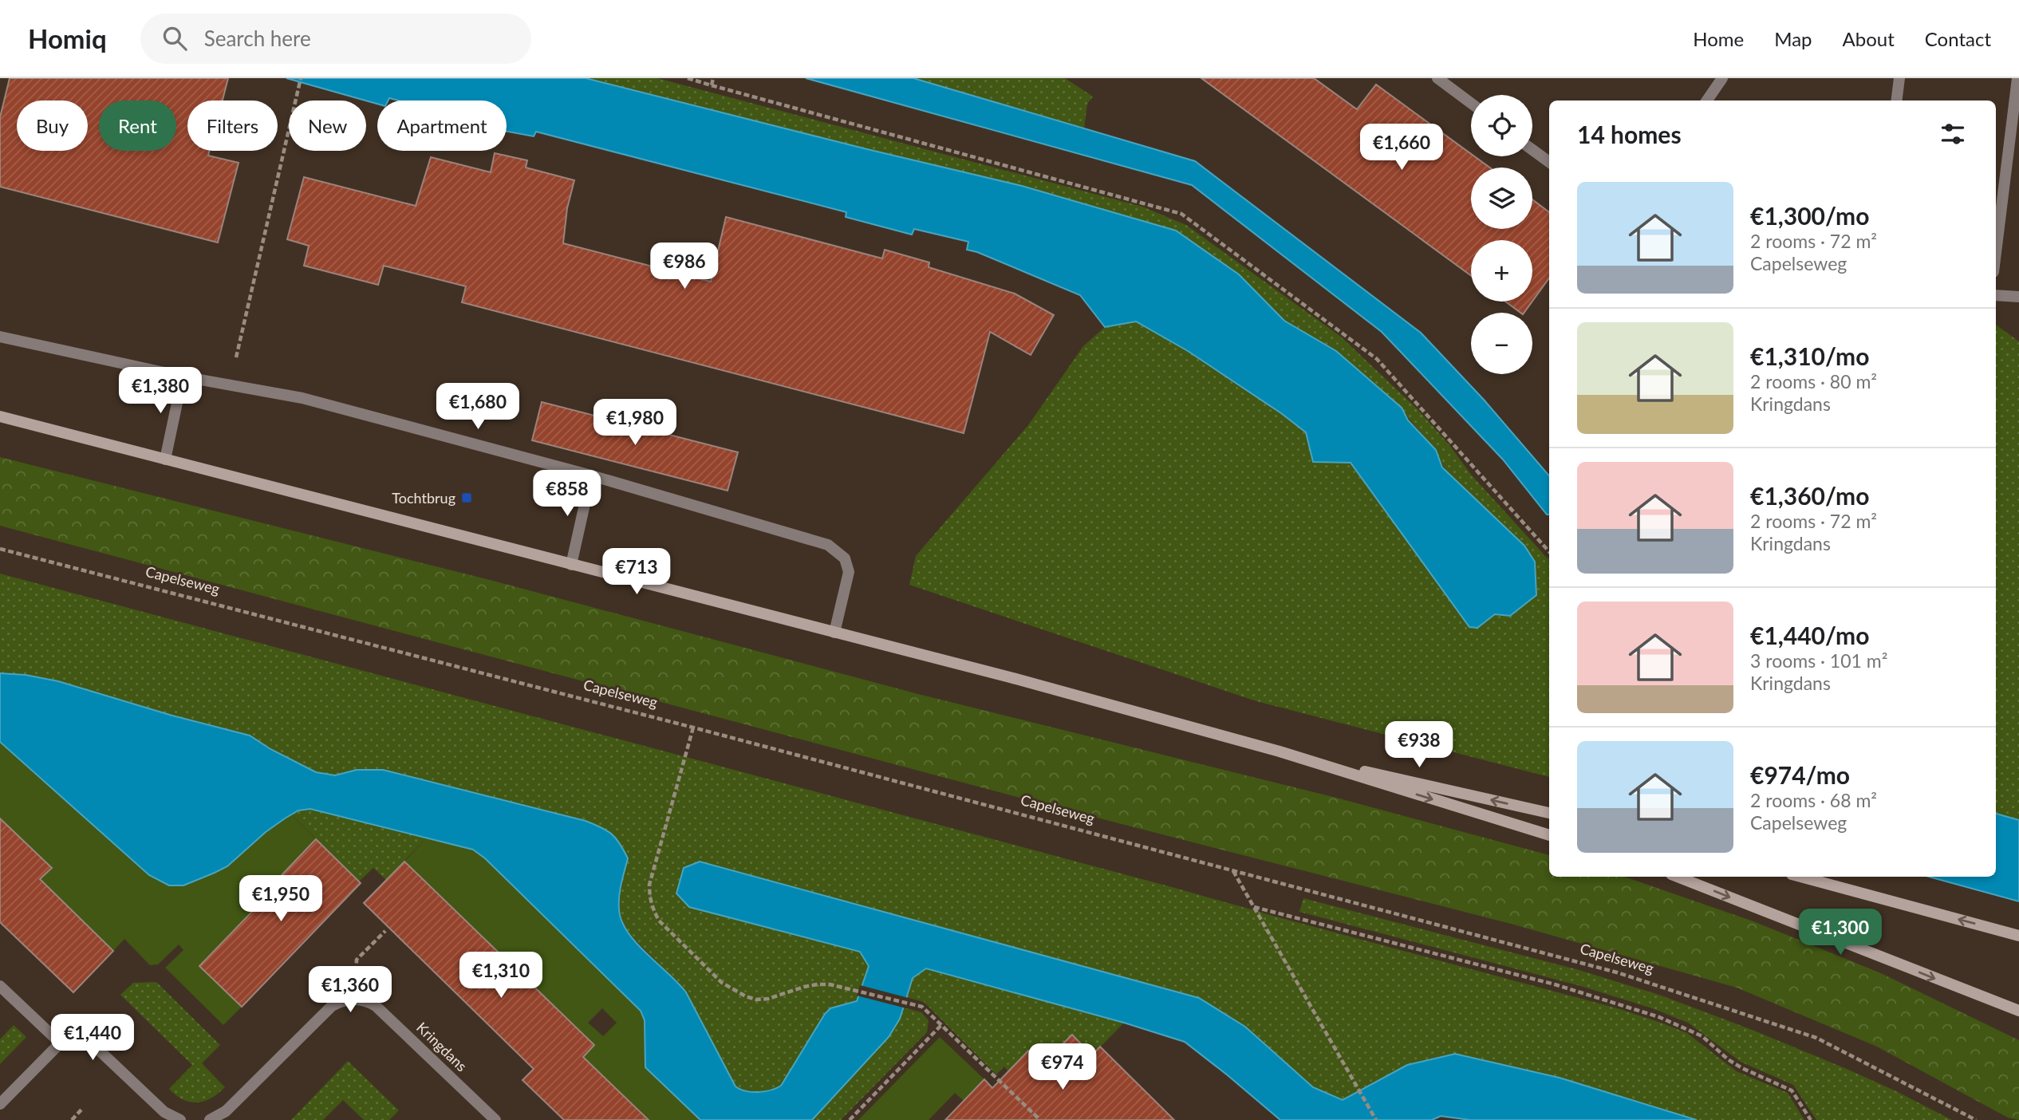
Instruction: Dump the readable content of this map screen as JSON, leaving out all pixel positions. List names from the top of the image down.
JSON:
{
  "streets": {
    "street": ["Kringdans"],
    "path": ["Capelseweg"]
  },
  "places": {
    "transit": ["Tochtbrug"]
  },
  "page": {
    "header": "Homiq",
    "search": "Search here",
    "nav": [
      "Home",
      "Map",
      "About",
      "Contact"
    ],
    "map_buttons": ["+", "−"],
    "chip": [
      "Buy",
      "Rent",
      "Filters",
      "New",
      "Apartment"
    ],
    "heading": "14 homes",
    "price": [
      "€1,660",
      "€986",
      "€1,380",
      "€1,680",
      "€1,980",
      "€858",
      "€713",
      "€938",
      "€1,950",
      "€1,300",
      "€1,310",
      "€1,360",
      "€1,440",
      "€974"
    ],
    "list": [
      {
        "name": "€1,300/mo",
        "note": "2 rooms · 72 m² · Capelseweg"
      },
      {
        "name": "€1,310/mo",
        "note": "2 rooms · 80 m² · Kringdans"
      },
      {
        "name": "€1,360/mo",
        "note": "2 rooms · 72 m² · Kringdans"
      },
      {
        "name": "€1,440/mo",
        "note": "3 rooms · 101 m² · Kringdans"
      },
      {
        "name": "€974/mo",
        "note": "2 rooms · 68 m² · Capelseweg"
      }
    ]
  }
}
